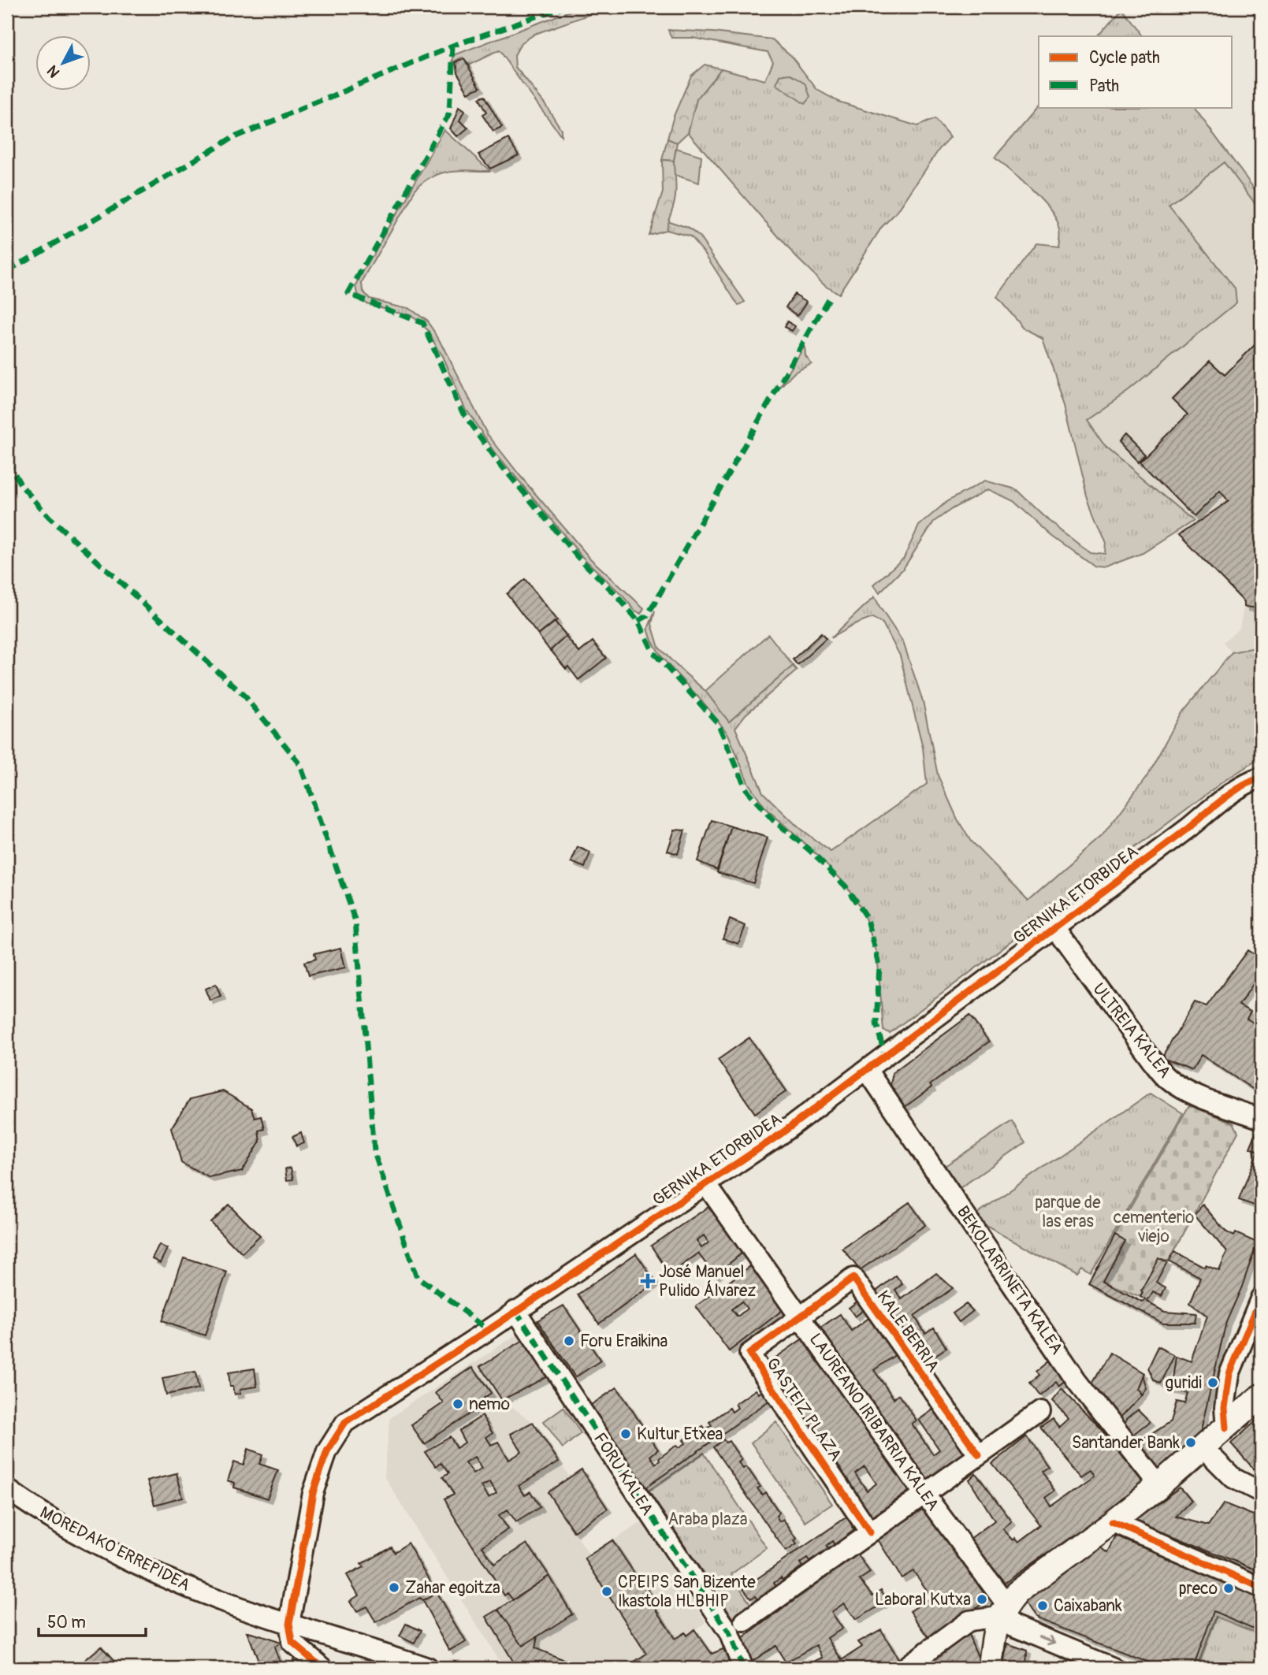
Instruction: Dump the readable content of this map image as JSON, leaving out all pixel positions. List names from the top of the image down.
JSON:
{
  "streets": {
    "street": [
      "GERNIKA ETORBIDEA",
      "ULTREIA KALEA",
      "BEKOLARRINETA KALEA",
      "KALE BERRIA",
      "GASTEIZ PLAZA",
      "LAUREANO IRIBARRIA KALEA",
      "FORU KALEA",
      "MOREDAKO ERREPIDEA"
    ]
  },
  "crossings": [
    ["GERNIKA ETORBIDEA", "ULTREIA KALEA"],
    ["GERNIKA ETORBIDEA", "BEKOLARRINETA KALEA"],
    ["GERNIKA ETORBIDEA", "LAUREANO IRIBARRIA KALEA"],
    ["GERNIKA ETORBIDEA", "FORU KALEA"],
    ["GERNIKA ETORBIDEA", "MOREDAKO ERREPIDEA"],
    ["KALE BERRIA", "GASTEIZ PLAZA"],
    ["KALE BERRIA", "LAUREANO IRIBARRIA KALEA"],
    ["GASTEIZ PLAZA", "LAUREANO IRIBARRIA KALEA"]
  ],
  "parks": ["parque de las eras", "cementerio viejo", "Araba plaza"],
  "places": {
    "health": ["José Manuel Pulido Álvarez"],
    "other": [
      "Foru Eraikina",
      "guridi",
      "nemo",
      "Kultur Etxea",
      "Santander Bank",
      "Zahar egoitza",
      "preco",
      "CPEIPS San Bizente Ikastola HLBHIP",
      "Laboral Kutxa",
      "Caixabank"
    ]
  },
  "legend": ["Cycle path", "Path"],
  "scale_bar": "50 m",
  "north": "bottom left"
}
